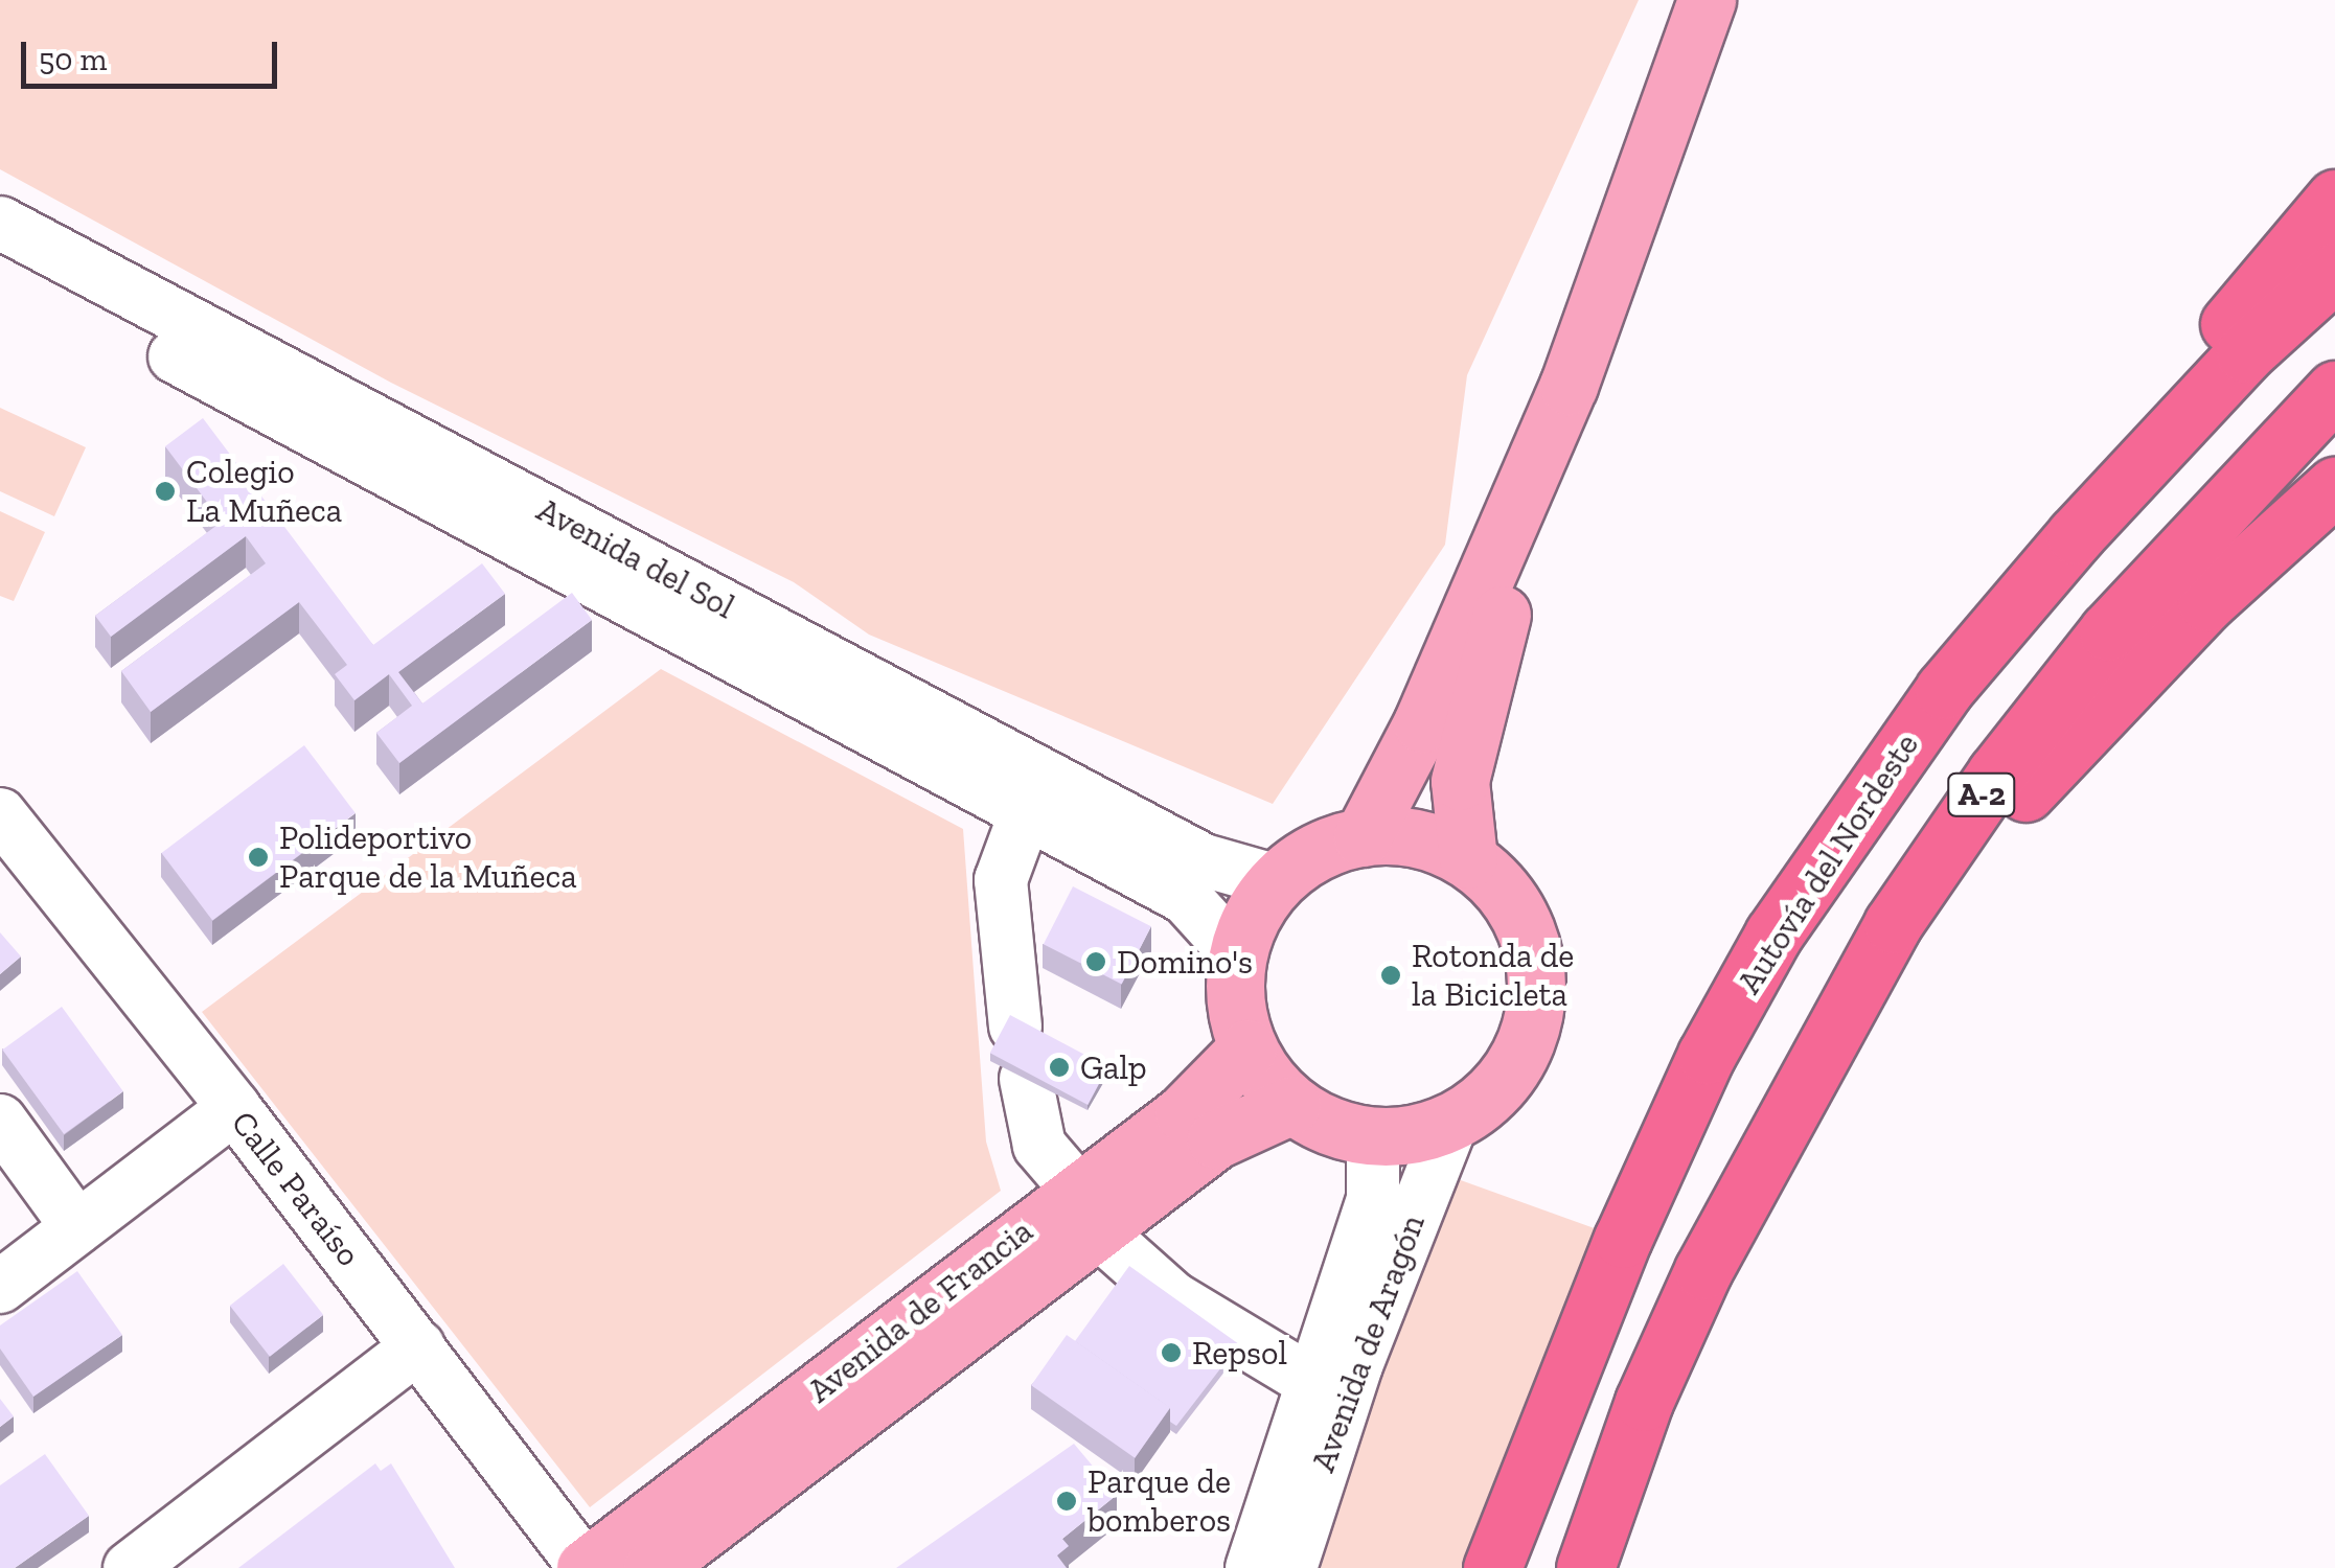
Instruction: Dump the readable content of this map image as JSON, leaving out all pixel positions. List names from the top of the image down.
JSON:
{
  "streets": {
    "highway": ["A-2", "Autovía del Nordeste"],
    "main road": ["Avenida de Francia"],
    "street": ["Avenida del Sol", "Calle Paraíso", "Avenida de Aragón"]
  },
  "crossings": [
    ["Avenida del Sol", "Avenida de Francia"],
    ["Avenida del Sol", "Avenida de Aragón"],
    ["Calle Paraíso", "Avenida de Francia"],
    ["Avenida de Francia", "Avenida de Aragón"]
  ],
  "places": [
    "Colegio La Muñeca",
    "Polideportivo Parque de la Muñeca",
    "Domino's",
    "Rotonda de la Bicicleta",
    "Galp",
    "Repsol",
    "Parque de bomberos"
  ],
  "scale_bar": "50 m"
}
